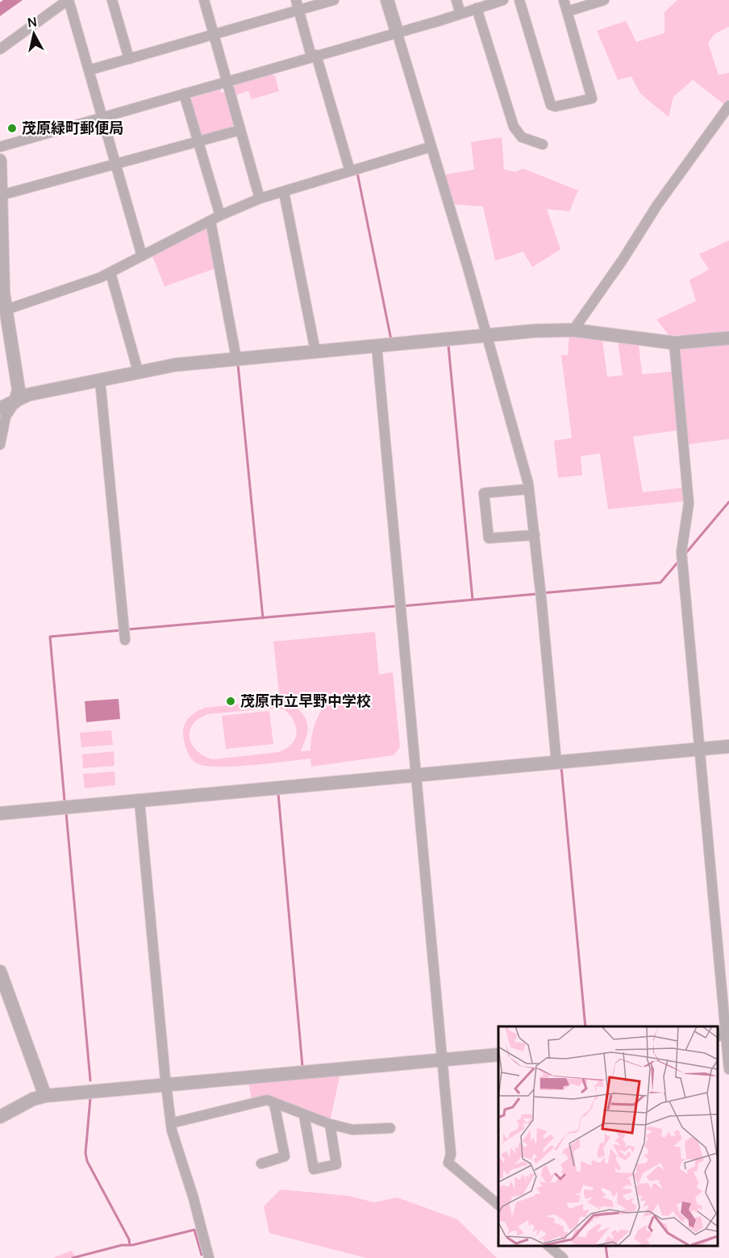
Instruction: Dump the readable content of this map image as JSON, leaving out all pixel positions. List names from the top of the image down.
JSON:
{
  "places": ["茂原緑町郵便局", "茂原市立早野中学校"],
  "north": "top"
}
